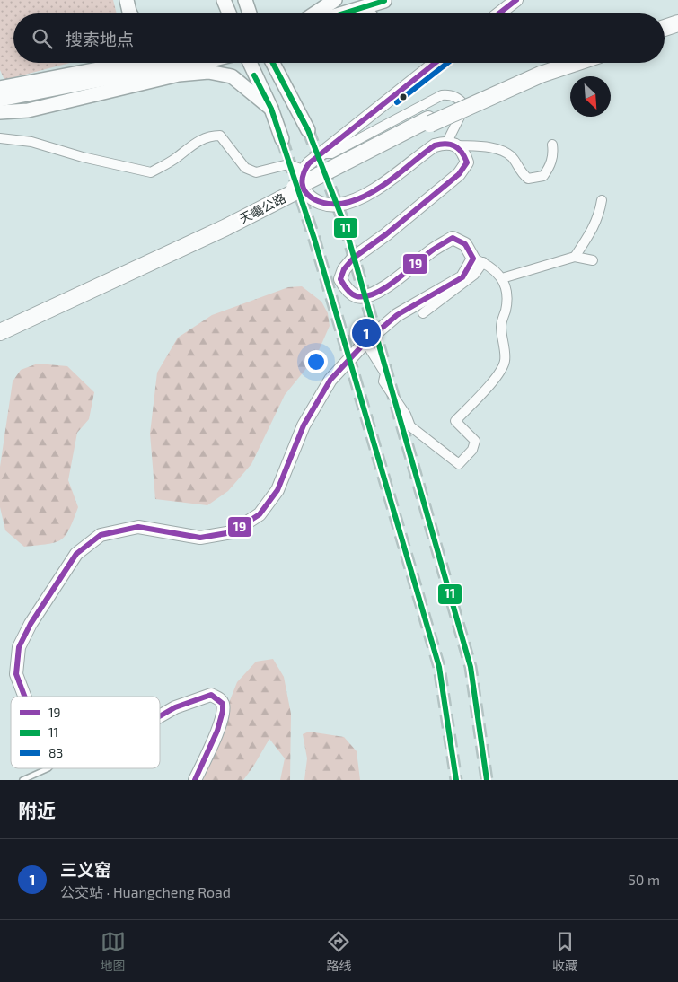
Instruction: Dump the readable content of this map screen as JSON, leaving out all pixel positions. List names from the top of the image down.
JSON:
{
  "streets": {
    "highway": ["天巉公路"]
  },
  "lines": ["transit line 19", "transit line 11", "transit line 83"],
  "legend": ["19", "11", "83"],
  "north": "bottom right",
  "page": {
    "search": "搜索地点",
    "pins": "1",
    "heading": "附近",
    "list": [
      {
        "mark": "1",
        "name": "三义窑",
        "note": "公交站 · Huangcheng Road",
        "value": "50 m"
      }
    ],
    "nav": ["地图", "路线", "收藏"]
  }
}
